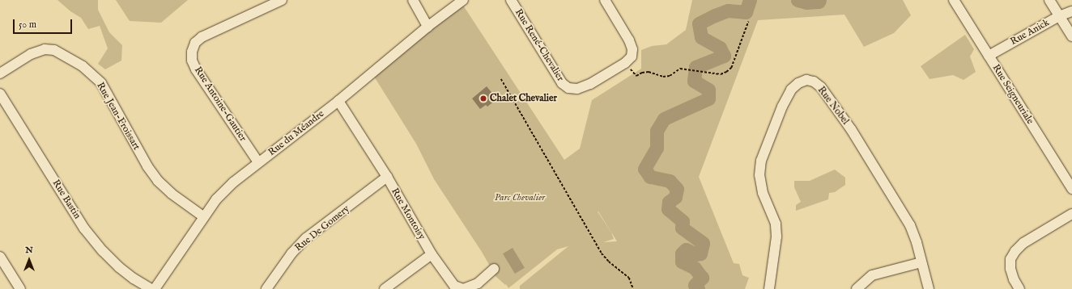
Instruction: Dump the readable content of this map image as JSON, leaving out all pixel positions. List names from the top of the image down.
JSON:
{
  "streets": {
    "street": [
      "Rue Anick",
      "Rue René-Chevalier",
      "Rue Seigneuriale",
      "Rue Antoine-Gautier",
      "Rue Nobel",
      "Rue Jean-Froissart",
      "Rue du Méandre",
      "Rue Bastin",
      "Rue Montoisy",
      "Rue De Gomery"
    ]
  },
  "crossings": [
    ["Rue Anick", "Rue Seigneuriale"],
    ["Rue Antoine-Gautier", "Rue du Méandre"],
    ["Rue Jean-Froissart", "Rue du Méandre"],
    ["Rue du Méandre", "Rue Montoisy"],
    ["Rue Montoisy", "Rue De Gomery"]
  ],
  "parks": ["Parc Chevalier"],
  "places": ["Chalet Chevalier"],
  "scale_bar": "50 m",
  "north": "top"
}
